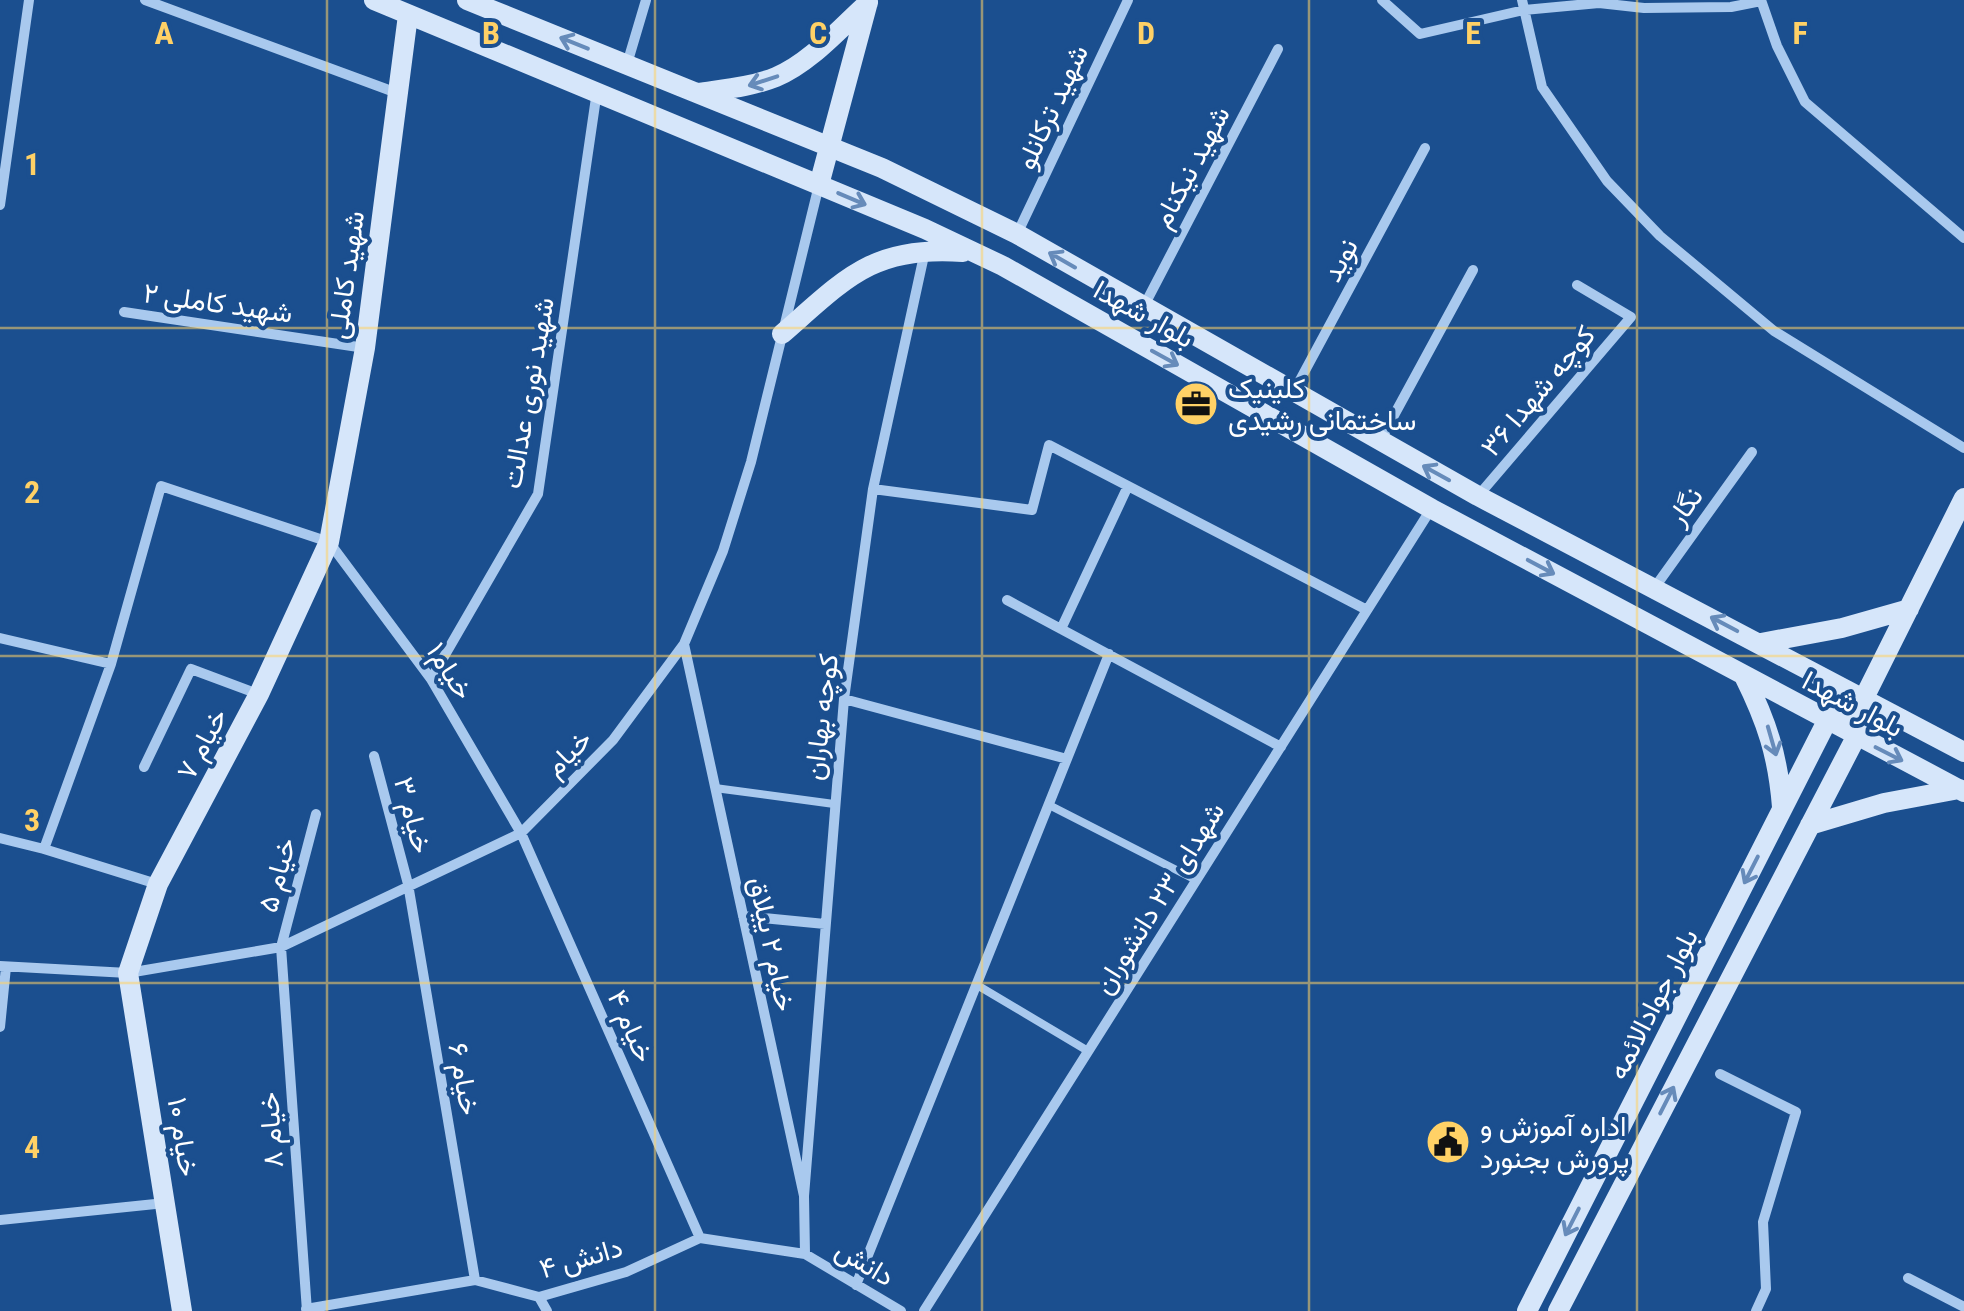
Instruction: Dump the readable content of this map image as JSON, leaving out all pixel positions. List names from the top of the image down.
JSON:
{
  "streets": {
    "main road": [
      "شهید کاملی",
      "بلوار شهدا",
      "خیام ۷",
      "بلوار جوادالائمه",
      "خیام ۱۰"
    ],
    "street": [
      "شهید ترکانلو",
      "شهید نیکنام",
      "نوید",
      "شهید کاملی ۲",
      "کوچه شهدا ۳۶",
      "شهید نوری عدالت",
      "نگار",
      "خیام۱",
      "کوچه بهاران",
      "خیام",
      "خیام ۳",
      "خیام ۵",
      "شهدای ۲۳ دانشوران",
      "خیام ۲ ییلاق",
      "خیام ۴",
      "خیام ۶",
      "خیام ۸",
      "دانش ۴",
      "دانش"
    ]
  },
  "crossings": [
    ["شهید ترکانلو", "بلوار شهدا"],
    ["شهید نیکنام", "بلوار شهدا"],
    ["نوید", "بلوار شهدا"],
    ["شهید کاملی", "شهید کاملی ۲"],
    ["شهید کاملی", "بلوار شهدا"],
    ["شهید کاملی", "خیام۱"],
    ["شهید کاملی", "خیام ۷"],
    ["بلوار شهدا", "کوچه شهدا ۳۶"],
    ["بلوار شهدا", "شهید نوری عدالت"],
    ["بلوار شهدا", "نگار"],
    ["بلوار شهدا", "خیام"],
    ["بلوار شهدا", "شهدای ۲۳ دانشوران"],
    ["بلوار شهدا", "بلوار جوادالائمه"],
    ["شهید نوری عدالت", "خیام۱"],
    ["خیام۱", "خیام ۷"],
    ["خیام۱", "خیام"],
    ["خیام۱", "خیام ۴"],
    ["کوچه بهاران", "خیام ۲ ییلاق"],
    ["خیام ۷", "خیام"],
    ["خیام ۷", "خیام ۱۰"],
    ["خیام", "خیام ۳"],
    ["خیام", "خیام ۵"],
    ["خیام", "خیام ۲ ییلاق"],
    ["خیام", "خیام ۴"],
    ["خیام", "خیام ۶"],
    ["خیام", "خیام ۸"],
    ["خیام", "خیام ۱۰"],
    ["خیام ۳", "خیام ۶"],
    ["خیام ۵", "خیام ۸"],
    ["خیام ۲ ییلاق", "دانش"],
    ["خیام ۴", "دانش ۴"],
    ["خیام ۶", "دانش ۴"],
    ["خیام ۸", "دانش ۴"]
  ],
  "places": {
    "office": ["کلینیک ساختمانی رشیدی"],
    "public building": ["اداره آموزش و پرورش بجنورد"]
  },
  "grid": {
    "columns": [
      "A",
      "B",
      "C",
      "D",
      "E",
      "F"
    ],
    "rows": [
      "1",
      "2",
      "3",
      "4"
    ]
  }
}
